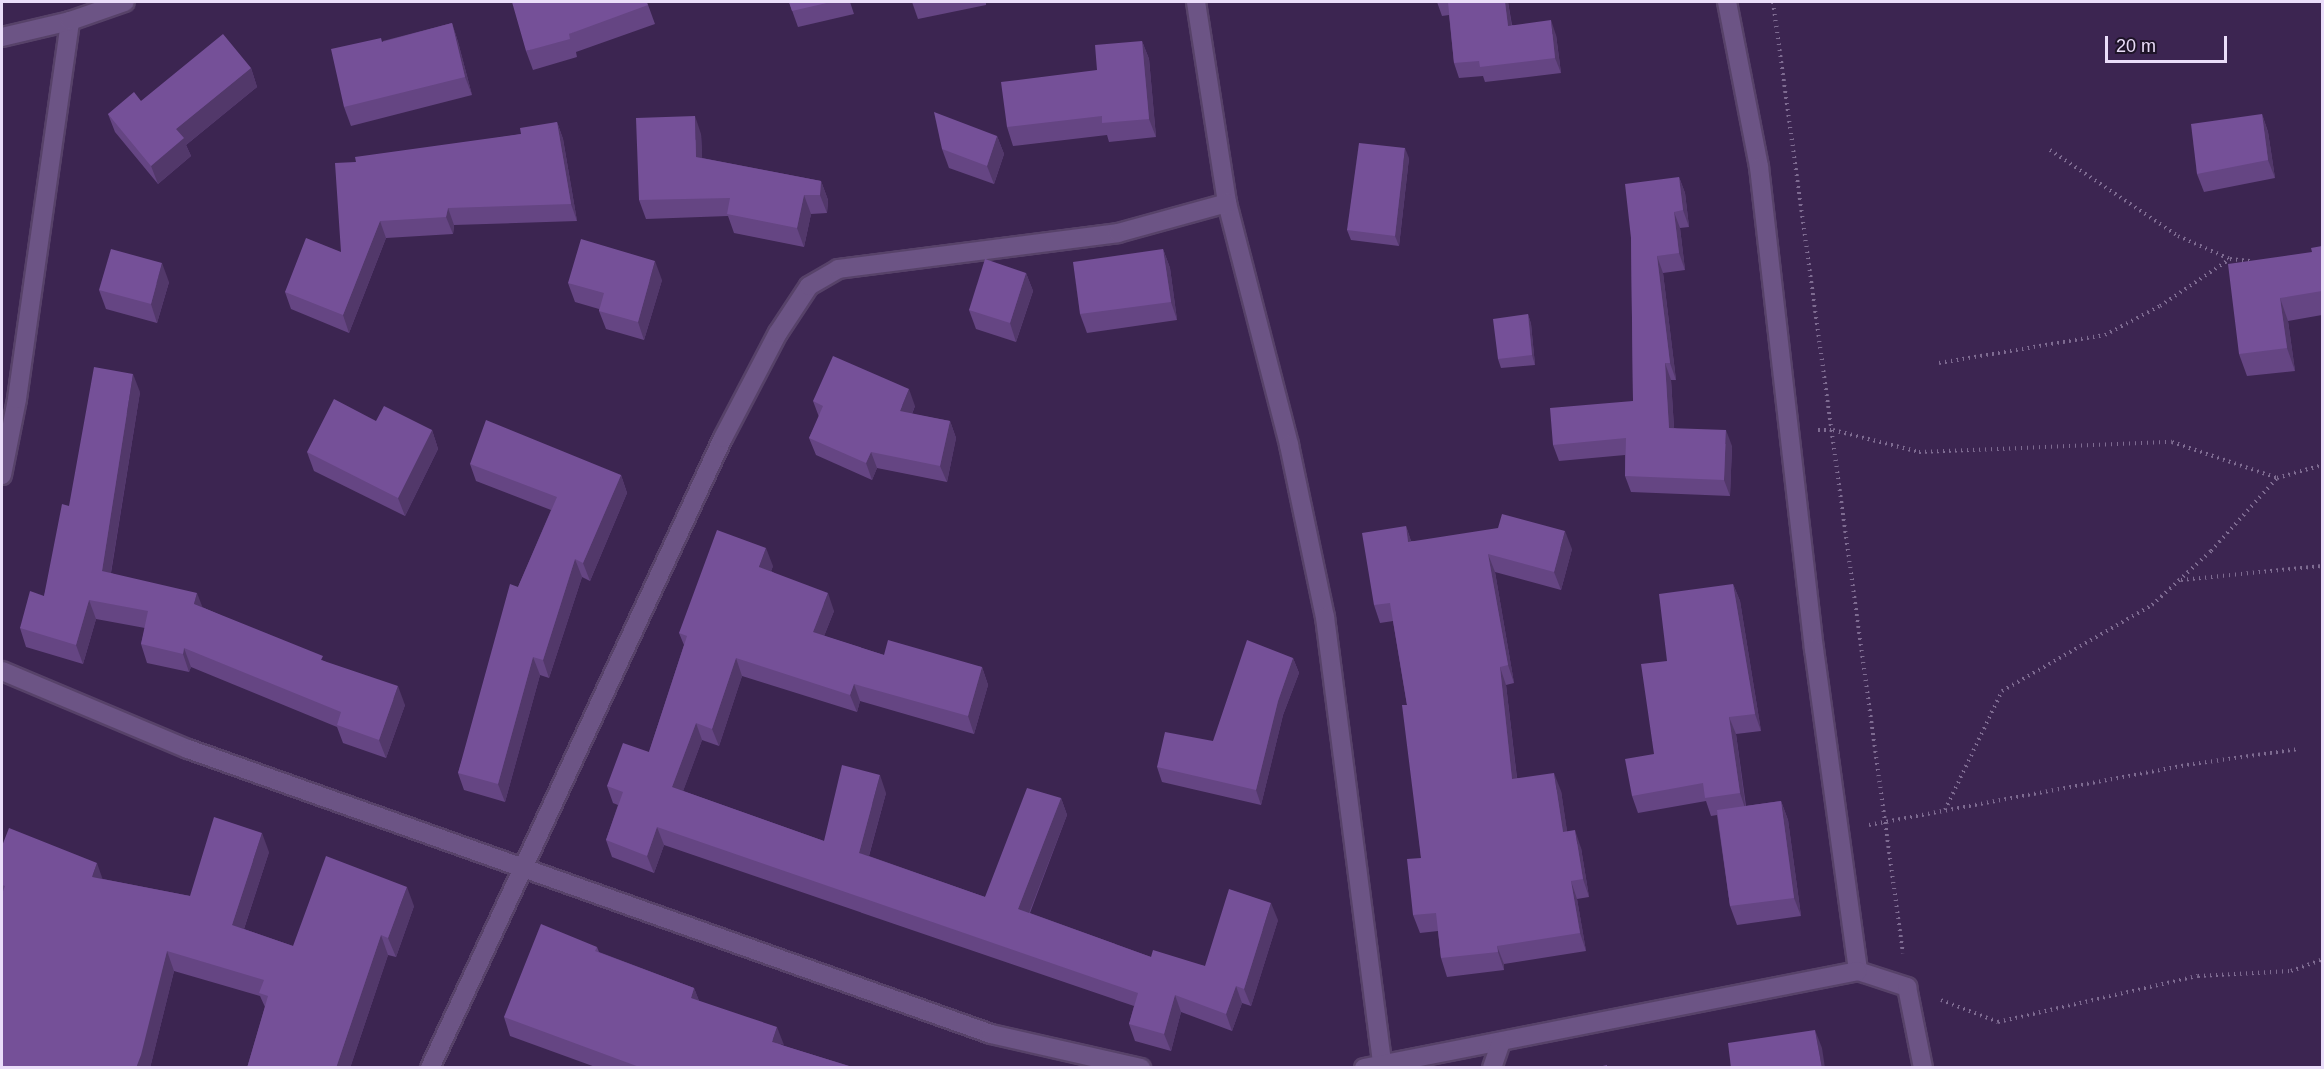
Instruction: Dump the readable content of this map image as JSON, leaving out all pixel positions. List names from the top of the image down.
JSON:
{
  "scale_bar": "20 m"
}
